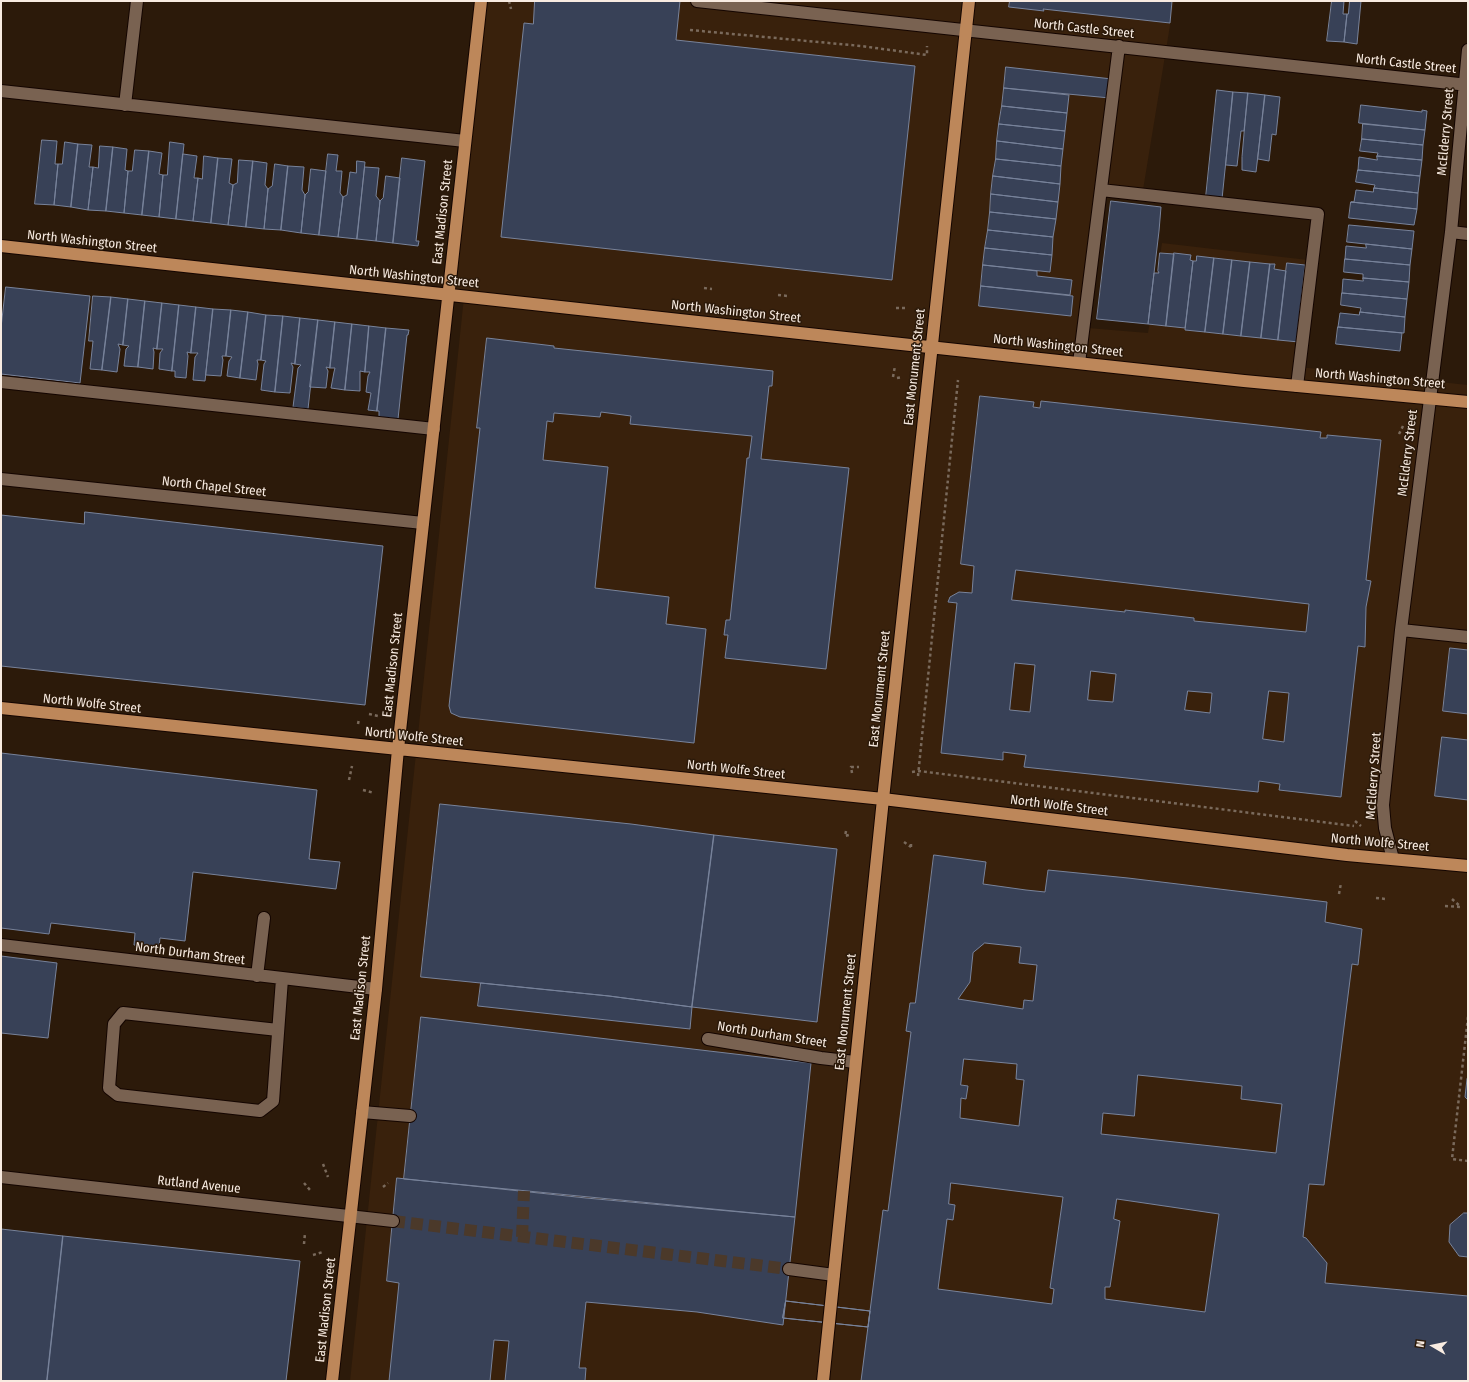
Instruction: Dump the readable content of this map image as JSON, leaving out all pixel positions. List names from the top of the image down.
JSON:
{
  "streets": {
    "main road": [
      "East Madison Street",
      "North Washington Street",
      "East Monument Street",
      "North Wolfe Street"
    ],
    "street": [
      "North Castle Street",
      "McElderry Street",
      "North Chapel Street",
      "North Durham Street",
      "Rutland Avenue"
    ]
  },
  "crossings": [
    ["North Castle Street", "McElderry Street"],
    ["North Castle Street", "East Monument Street"],
    ["McElderry Street", "North Washington Street"],
    ["McElderry Street", "North Wolfe Street"],
    ["East Madison Street", "North Washington Street"],
    ["East Madison Street", "North Chapel Street"],
    ["East Madison Street", "North Wolfe Street"],
    ["East Madison Street", "North Durham Street"],
    ["East Madison Street", "Rutland Avenue"],
    ["North Washington Street", "East Monument Street"],
    ["East Monument Street", "North Wolfe Street"],
    ["East Monument Street", "North Durham Street"]
  ],
  "north": "left"
}
